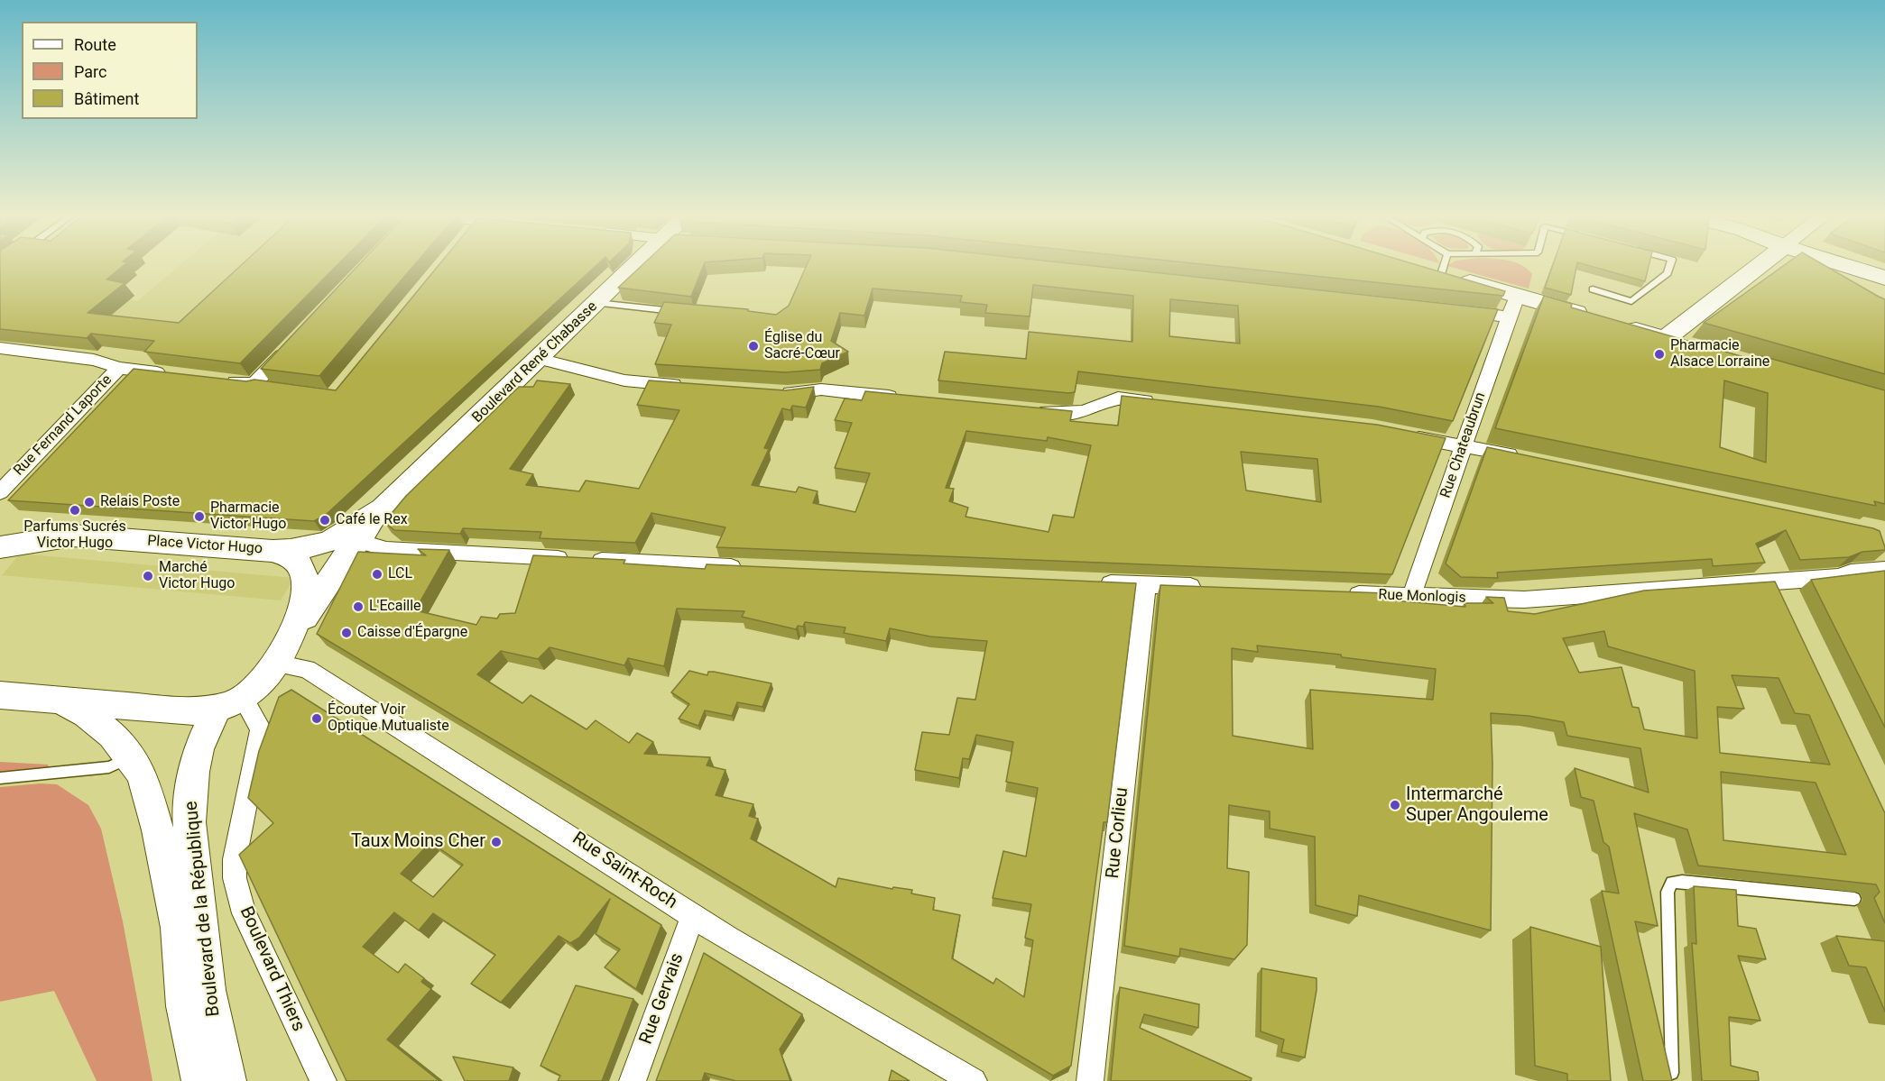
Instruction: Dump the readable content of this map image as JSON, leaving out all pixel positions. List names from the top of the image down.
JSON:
{
  "streets": {
    "main road": ["Boulevard René Chabasse", "Place Victor Hugo", "Boulevard de la République"],
    "street": [
      "Rue Fernand Laporte",
      "Rue Chateaubrun",
      "Rue Monlogis",
      "Rue Corlieu",
      "Rue Saint-Roch",
      "Boulevard Thiers",
      "Rue Gervais"
    ]
  },
  "crossings": [
    ["Boulevard René Chabasse", "Place Victor Hugo"],
    ["Boulevard René Chabasse", "Rue Saint-Roch"],
    ["Rue Chateaubrun", "Rue Monlogis"],
    ["Place Victor Hugo", "Rue Saint-Roch"],
    ["Place Victor Hugo", "Boulevard de la République"],
    ["Place Victor Hugo", "Boulevard Thiers"],
    ["Rue Saint-Roch", "Rue Gervais"],
    ["Boulevard de la République", "Boulevard Thiers"]
  ],
  "places": [
    "Église du Sacré-Cœur",
    "Pharmacie Alsace Lorraine",
    "Relais Poste",
    "Parfums Sucrés Victor Hugo",
    "Pharmacie Victor Hugo",
    "Café le Rex",
    "LCL",
    "Marché Victor Hugo",
    "L'Ecaille",
    "Caisse d'Épargne",
    "Écouter Voir Optique Mutualiste",
    "Intermarché Super Angouleme",
    "Taux Moins Cher"
  ],
  "legend": ["Route", "Parc", "Bâtiment"]
}
